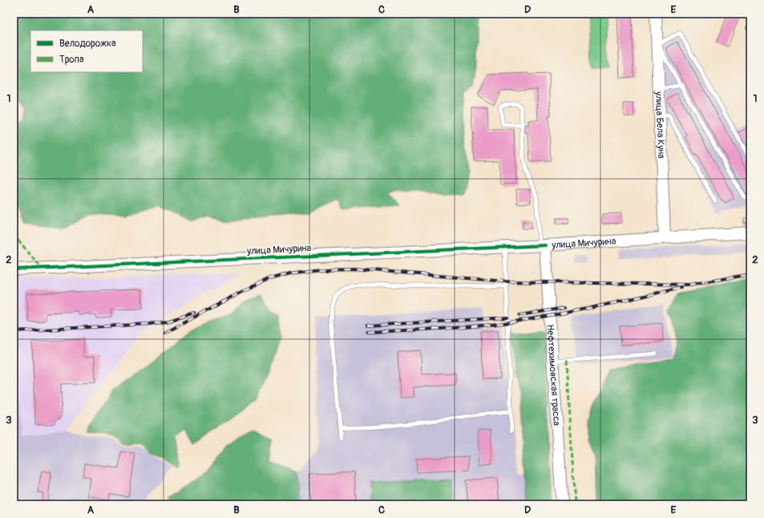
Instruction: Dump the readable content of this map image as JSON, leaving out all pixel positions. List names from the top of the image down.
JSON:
{
  "streets": {
    "main road": ["улица Бела Куна", "улица Мичурина", "Нефтехимовская трасса"]
  },
  "crossings": [
    ["улица Бела Куна", "улица Мичурина"],
    ["улица Мичурина", "Нефтехимовская трасса"]
  ],
  "legend": ["Велодорожка", "Тропа"],
  "grid": {
    "columns": [
      "A",
      "B",
      "C",
      "D",
      "E"
    ],
    "rows": ["1", "2", "3"]
  }
}
